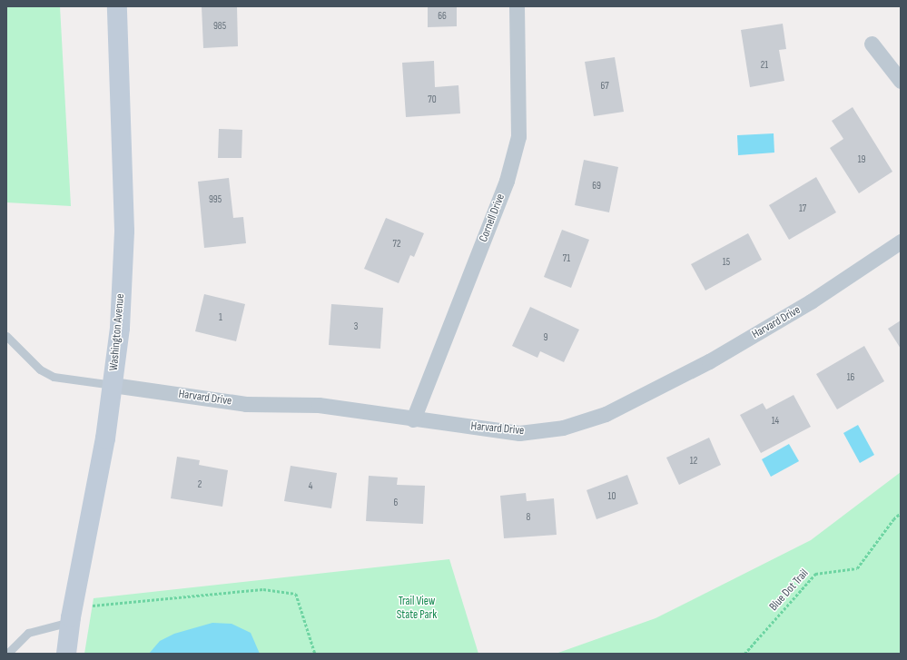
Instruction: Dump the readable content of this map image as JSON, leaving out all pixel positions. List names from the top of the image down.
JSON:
{
  "streets": {
    "main road": ["Washington Avenue"],
    "street": ["Cornell Drive", "Harvard Drive"],
    "path": ["Blue Dot Trail"]
  },
  "crossings": [
    ["Cornell Drive", "Harvard Drive"],
    ["Harvard Drive", "Washington Avenue"]
  ],
  "parks": ["Trail View State Park"],
  "house_numbers": [
    "66",
    "985",
    "21",
    "67",
    "70",
    "19",
    "69",
    "995",
    "17",
    "72",
    "71",
    "15",
    "1",
    "3",
    "9",
    "16",
    "14",
    "12",
    "2",
    "4",
    "10",
    "6",
    "8"
  ]
}
